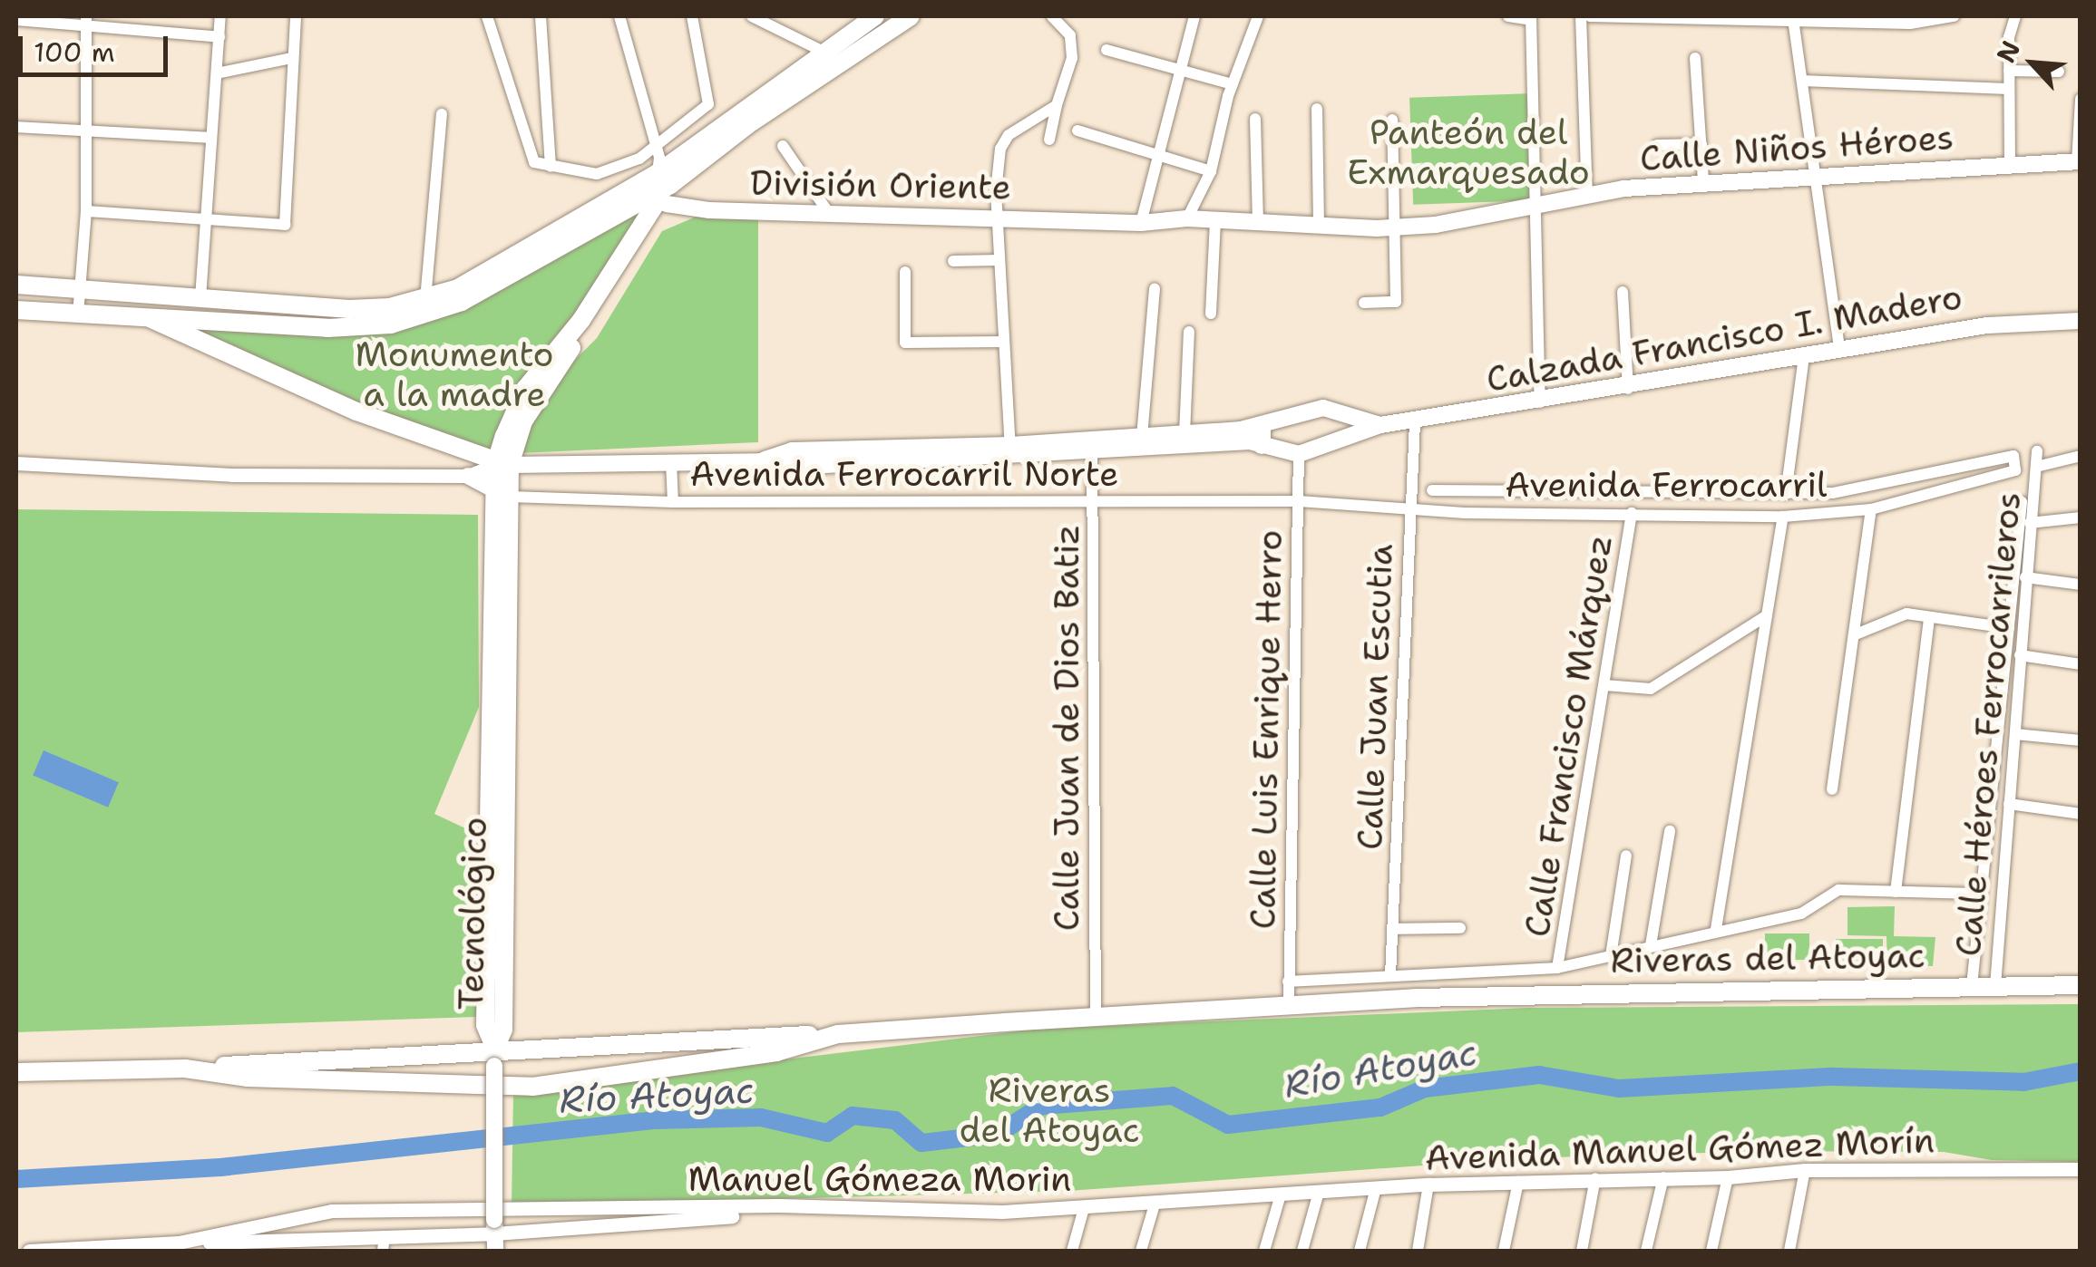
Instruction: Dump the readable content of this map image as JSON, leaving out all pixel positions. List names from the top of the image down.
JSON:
{
  "streets": {
    "main road": [
      "Calle Niños Héroes",
      "División Oriente",
      "Calzada Francisco I. Madero",
      "Tecnológico",
      "Riveras del Atoyac"
    ],
    "street": [
      "Avenida Ferrocarril Norte",
      "Avenida Ferrocarril",
      "Calle Juan Escutia",
      "Calle Héroes Ferrocarrileros",
      "Calle Juan de Dios Batiz",
      "Calle Luis Enrique Herro",
      "Calle Francisco Márquez",
      "Avenida Manuel Gómez Morín",
      "Manuel Gómeza Morin"
    ]
  },
  "crossings": [
    ["Calle Niños Héroes", "División Oriente"],
    ["Calzada Francisco I. Madero", "Calle Juan Escutia"],
    ["Calzada Francisco I. Madero", "Calle Juan de Dios Batiz"],
    ["Calzada Francisco I. Madero", "Calle Luis Enrique Herro"],
    ["Calzada Francisco I. Madero", "Tecnológico"],
    ["Avenida Ferrocarril Norte", "Avenida Ferrocarril"],
    ["Avenida Ferrocarril Norte", "Calle Juan de Dios Batiz"],
    ["Avenida Ferrocarril Norte", "Calle Luis Enrique Herro"],
    ["Avenida Ferrocarril Norte", "Tecnológico"],
    ["Avenida Ferrocarril", "Calle Juan Escutia"],
    ["Avenida Ferrocarril", "Calle Luis Enrique Herro"],
    ["Avenida Ferrocarril", "Calle Francisco Márquez"],
    ["Calle Héroes Ferrocarrileros", "Riveras del Atoyac"],
    ["Calle Juan de Dios Batiz", "Riveras del Atoyac"],
    ["Calle Luis Enrique Herro", "Riveras del Atoyac"],
    ["Avenida Manuel Gómez Morín", "Manuel Gómeza Morin"]
  ],
  "water": ["Río Atoyac"],
  "parks": ["Panteón del Exmarquesado", "Monumento a la madre", "Riveras del Atoyac"],
  "scale_bar": "100 m",
  "north": "top left"
}
